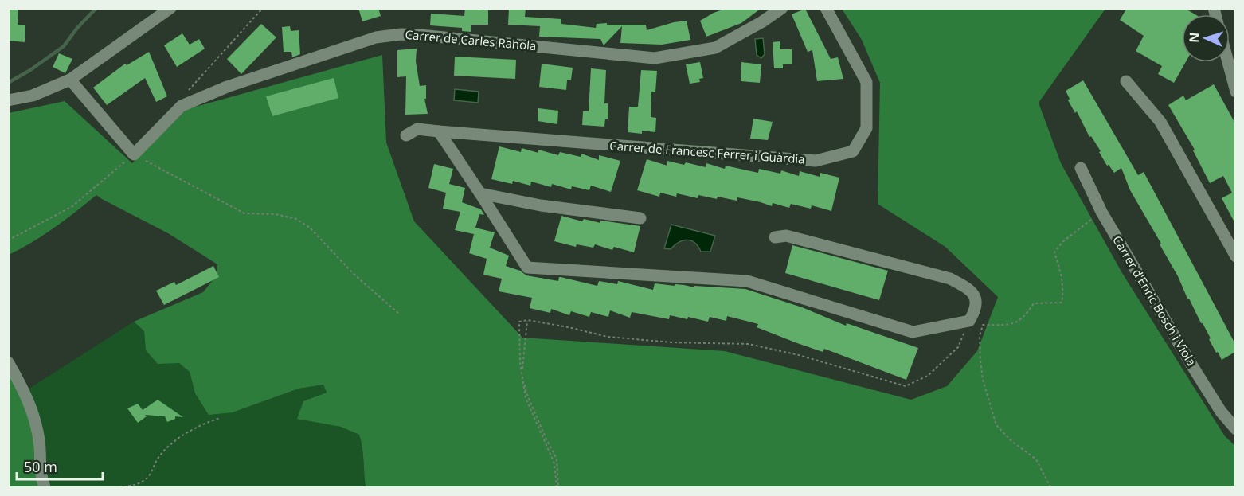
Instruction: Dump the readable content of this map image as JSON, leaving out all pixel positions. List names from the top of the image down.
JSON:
{
  "streets": {
    "street": ["Carrer de Carles Rahola", "Carrer de Francesc Ferrer i Guàrdia", "Carrer d'Enric Bosch i Viola"]
  },
  "scale_bar": "50 m",
  "north": "left"
}
